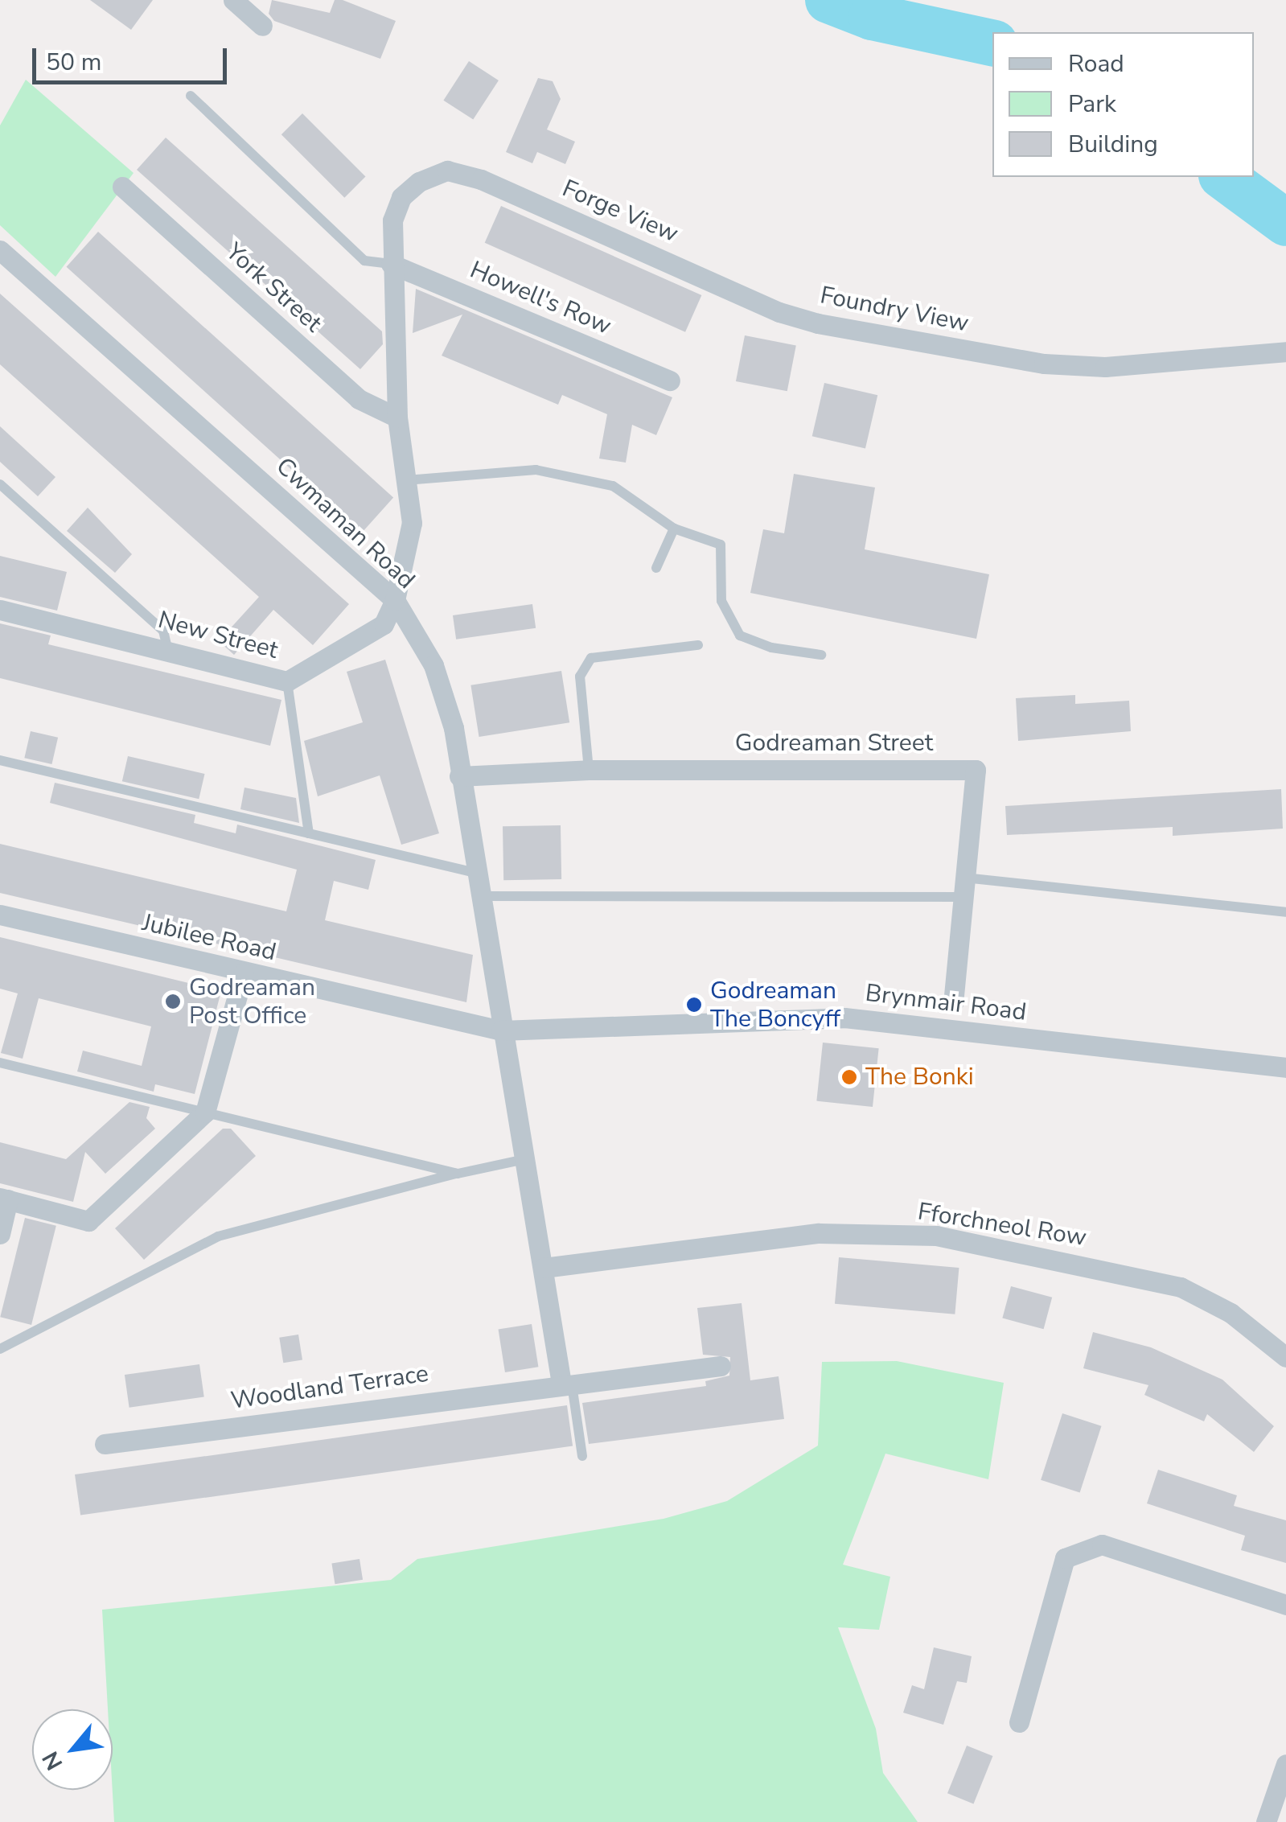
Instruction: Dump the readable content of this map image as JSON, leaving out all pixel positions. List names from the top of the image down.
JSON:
{
  "streets": {
    "street": [
      "Forge View",
      "York Street",
      "Howell's Row",
      "Foundry View",
      "Cwmaman Road",
      "New Street",
      "Godreaman Street",
      "Jubilee Road",
      "Brynmair Road",
      "Fforchneol Row",
      "Woodland Terrace"
    ]
  },
  "crossings": [
    ["Forge View", "Howell's Row"],
    ["Forge View", "Foundry View"],
    ["Cwmaman Road", "New Street"],
    ["Cwmaman Road", "Godreaman Street"],
    ["Cwmaman Road", "Jubilee Road"],
    ["Cwmaman Road", "Brynmair Road"],
    ["Jubilee Road", "Brynmair Road"]
  ],
  "places": ["Godreaman Post Office", "Godreaman The Boncyff", "The Bonki"],
  "legend": ["Road", "Park", "Building"],
  "scale_bar": "50 m",
  "north": "bottom left"
}
